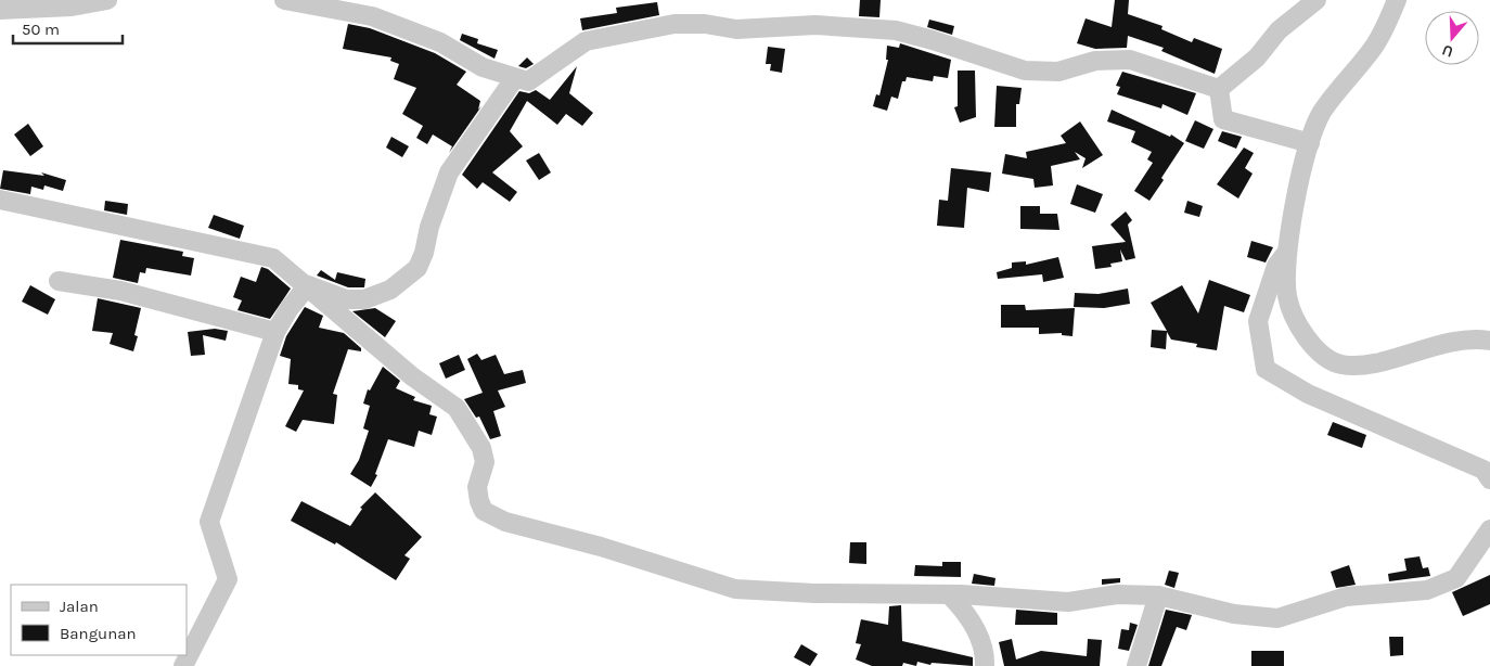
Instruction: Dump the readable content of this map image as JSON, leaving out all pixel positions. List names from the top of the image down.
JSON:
{
  "legend": ["Jalan", "Bangunan"],
  "scale_bar": "50 m",
  "north": "bottom"
}
